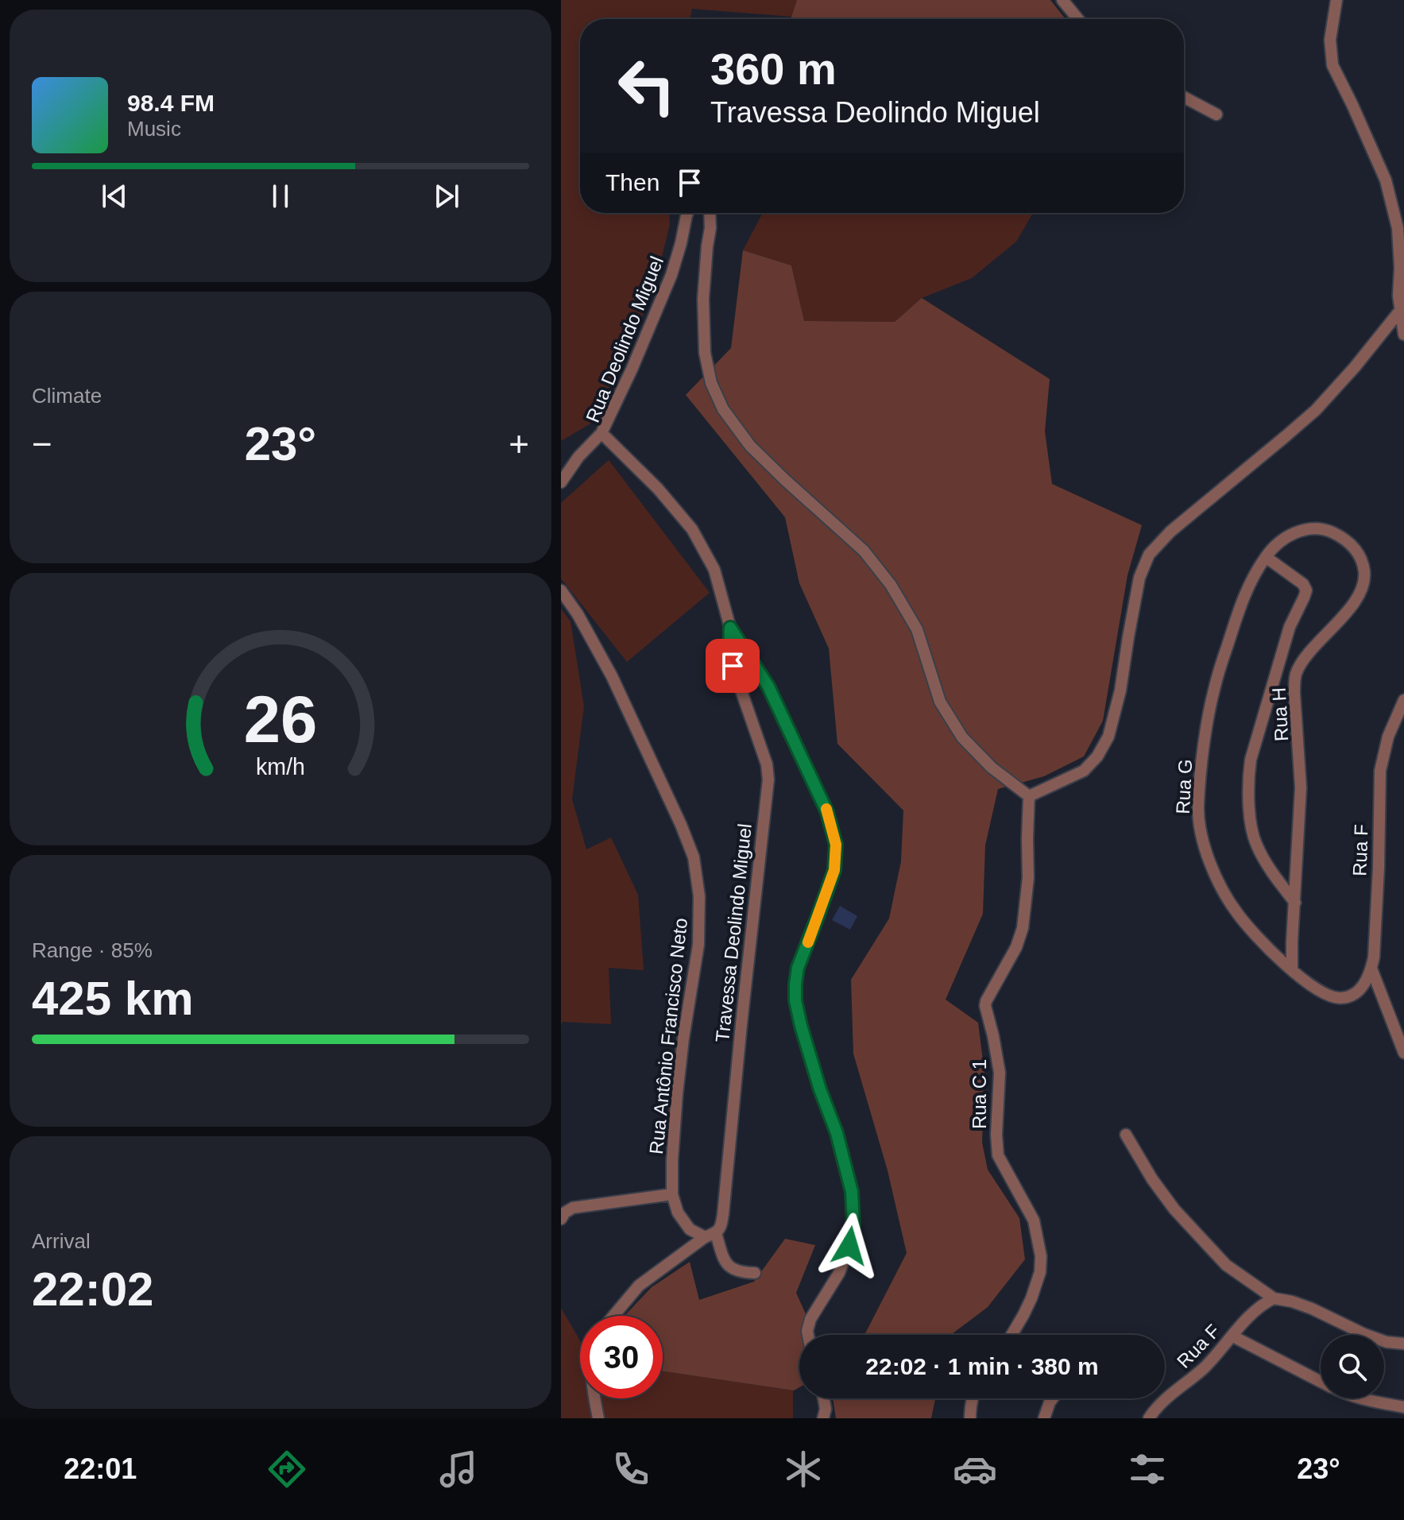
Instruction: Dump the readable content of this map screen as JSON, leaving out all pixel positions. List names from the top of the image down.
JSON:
{
  "streets": {
    "street": [
      "Rua Deolindo Miguel",
      "Rua H",
      "Rua G",
      "Rua F",
      "Travessa Deolindo Miguel",
      "Rua Antônio Francisco Neto",
      "Rua C 1"
    ]
  },
  "crossings": [
    ["Rua Deolindo Miguel", "Travessa Deolindo Miguel"],
    ["Rua H", "Rua G"],
    ["Rua G", "Rua F"]
  ],
  "page": {
    "turn": ["360 m", "Travessa Deolindo Miguel"],
    "song": ["98.4 FM", "Music"],
    "then": "Then",
    "tile": [
      "Climate",
      ["Range · 85%", "425 km"],
      ["Arrival", "22:02"]
    ],
    "heat": ["−", "23°", "+"],
    "limit": "30",
    "trip": "22:02 · 1 min · 380 m",
    "tabs": ["22:01", "23°"],
    "gauge": ["26", "km/h"]
  }
}
